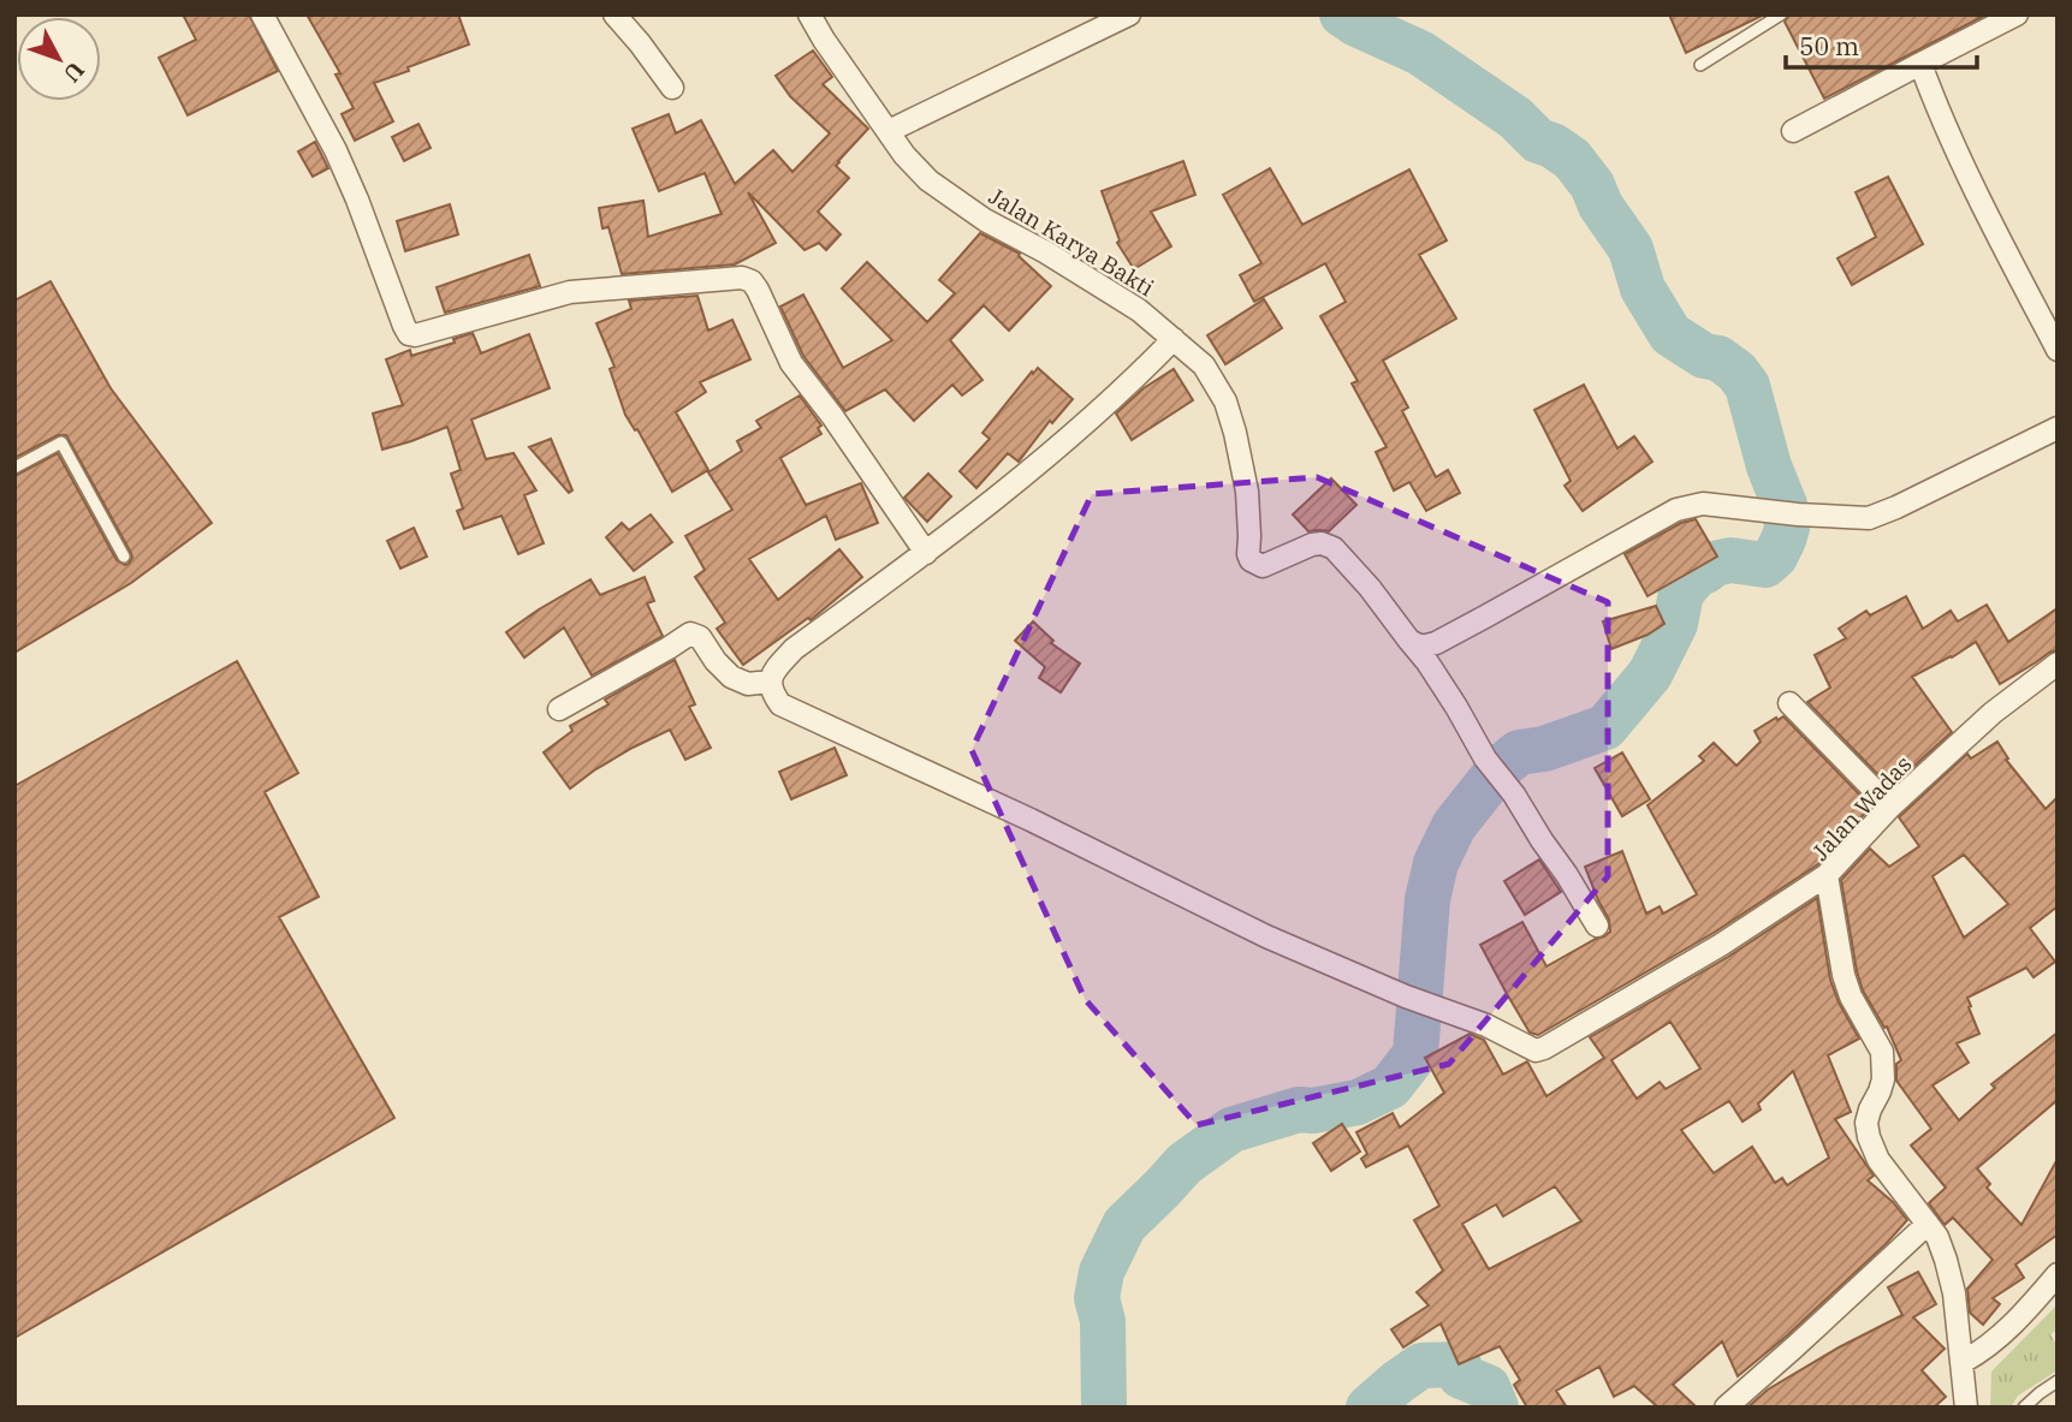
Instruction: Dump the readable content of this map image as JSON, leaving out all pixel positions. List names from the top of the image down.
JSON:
{
  "streets": {
    "street": ["Jalan Karya Bakti", "Jalan Wadas"]
  },
  "scale_bar": "50 m",
  "north": "bottom right"
}
